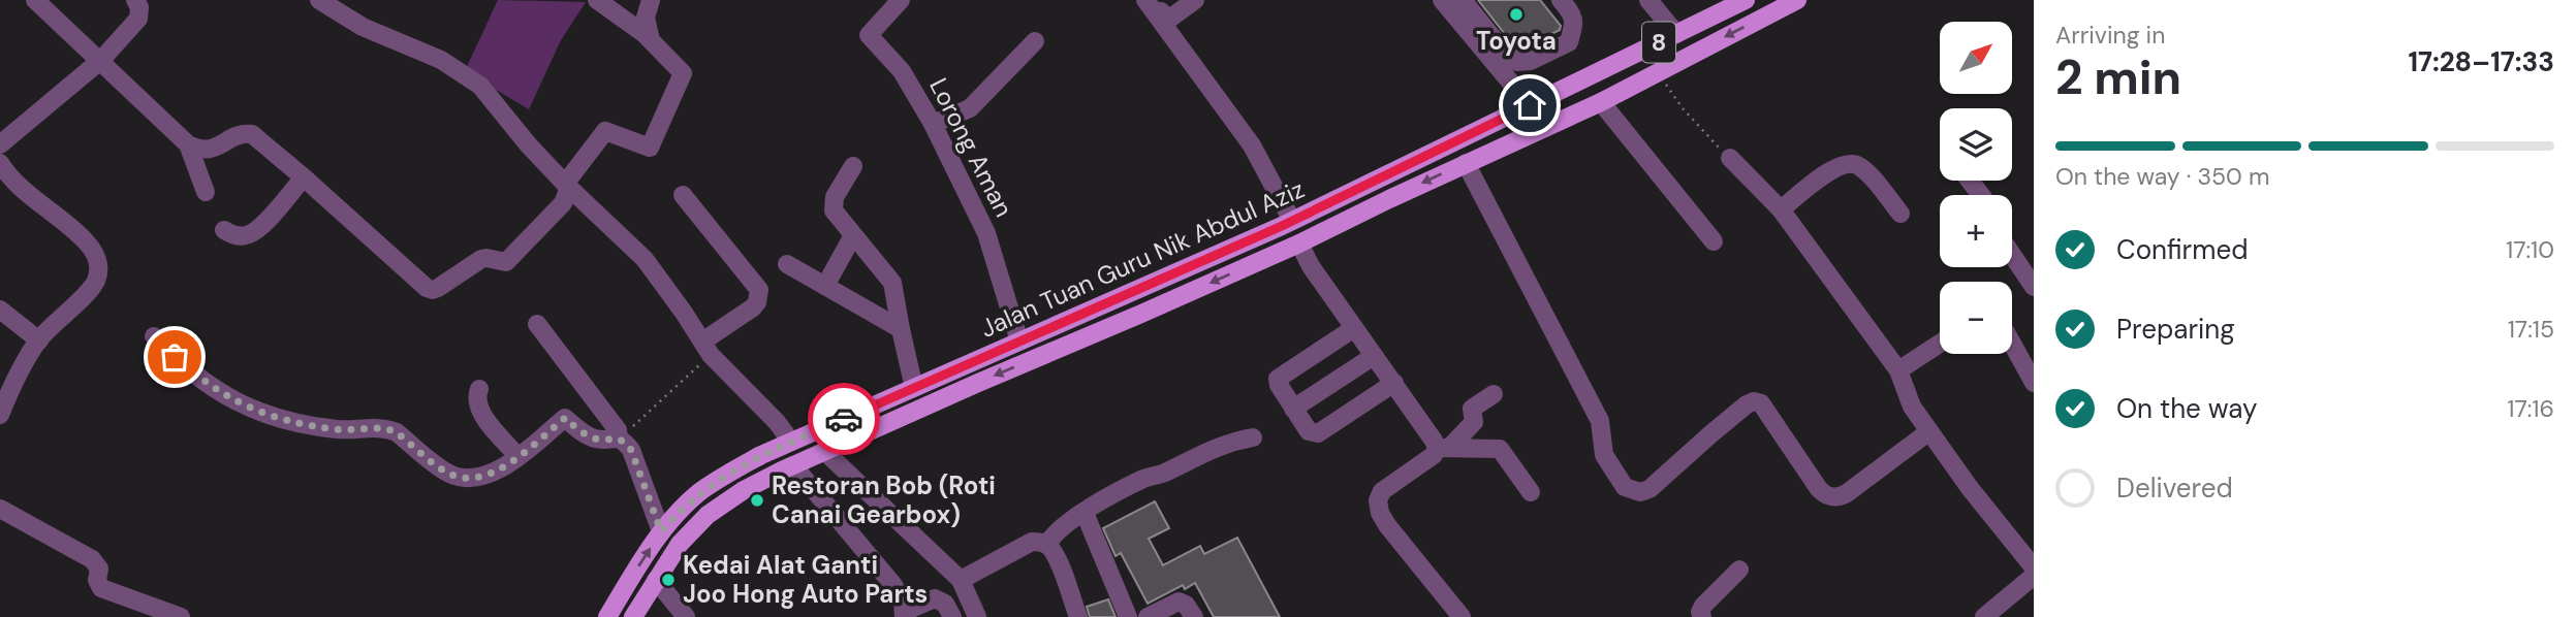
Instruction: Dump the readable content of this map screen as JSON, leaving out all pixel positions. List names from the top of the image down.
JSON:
{
  "streets": {
    "main road": ["8", "Jalan Tuan Guru Nik Abdul Aziz"],
    "street": ["Lorong Aman"]
  },
  "crossings": [
    ["Lorong Aman", "Jalan Tuan Guru Nik Abdul Aziz"]
  ],
  "places": ["Toyota", "Restoran Bob (Roti Canai Gearbox)", "Kedai Alat Ganti Joo Hong Auto Parts"],
  "north": "top right",
  "page": {
    "heading": ["2 min", "Arriving in", "17:28–17:33"],
    "map_buttons": ["+", "−"],
    "bar": "On the way · 350 m",
    "list": [
      ["Confirmed", "17:10"],
      ["Preparing", "17:15"],
      ["On the way", "17:16"],
      "Delivered"
    ]
  }
}
